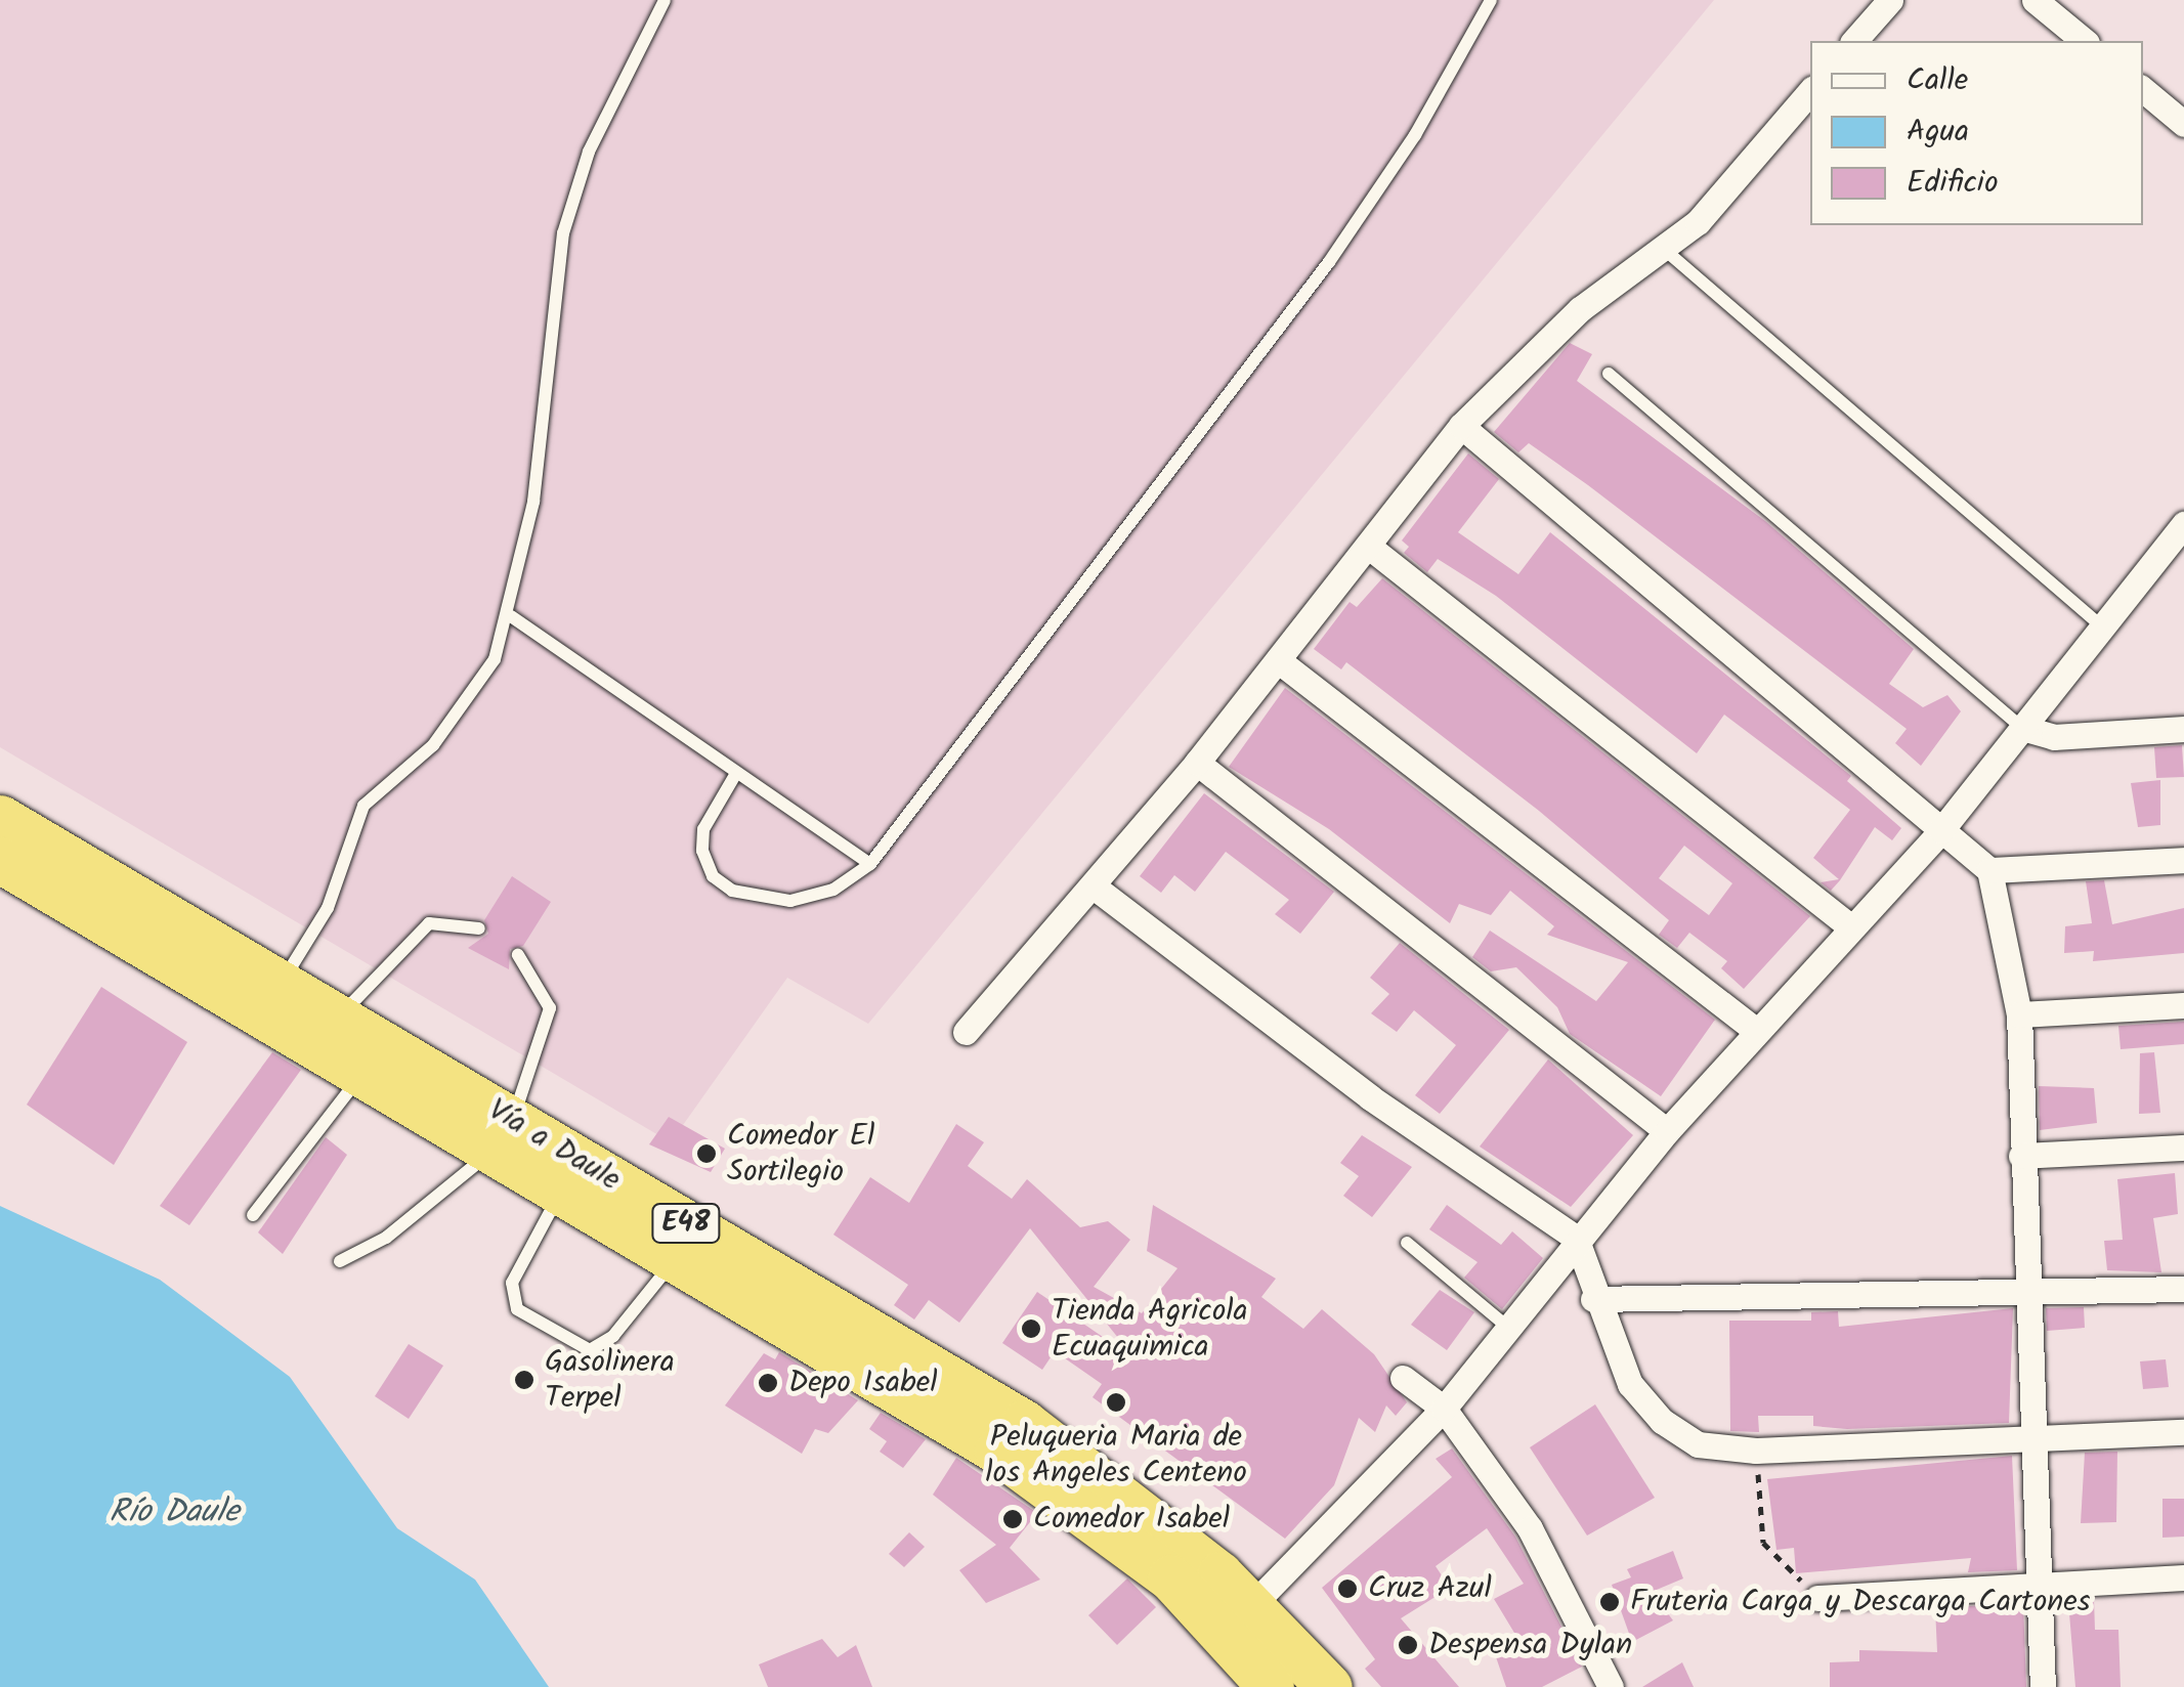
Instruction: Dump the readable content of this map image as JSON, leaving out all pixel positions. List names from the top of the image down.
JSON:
{
  "streets": {
    "highway": ["Vía a Daule", "E48"]
  },
  "water": ["Río Daule"],
  "places": [
    "Comedor El Sortilegio",
    "Tienda Agricola Ecuaquimica",
    "Gasolinera Terpel",
    "Depo Isabel",
    "Peluqueria Maria de los Angeles Centeno",
    "Comedor Isabel",
    "Cruz Azul",
    "Fruteria Carga y Descarga Cartones",
    "Despensa Dylan"
  ],
  "legend": ["Calle", "Agua", "Edificio"]
}
